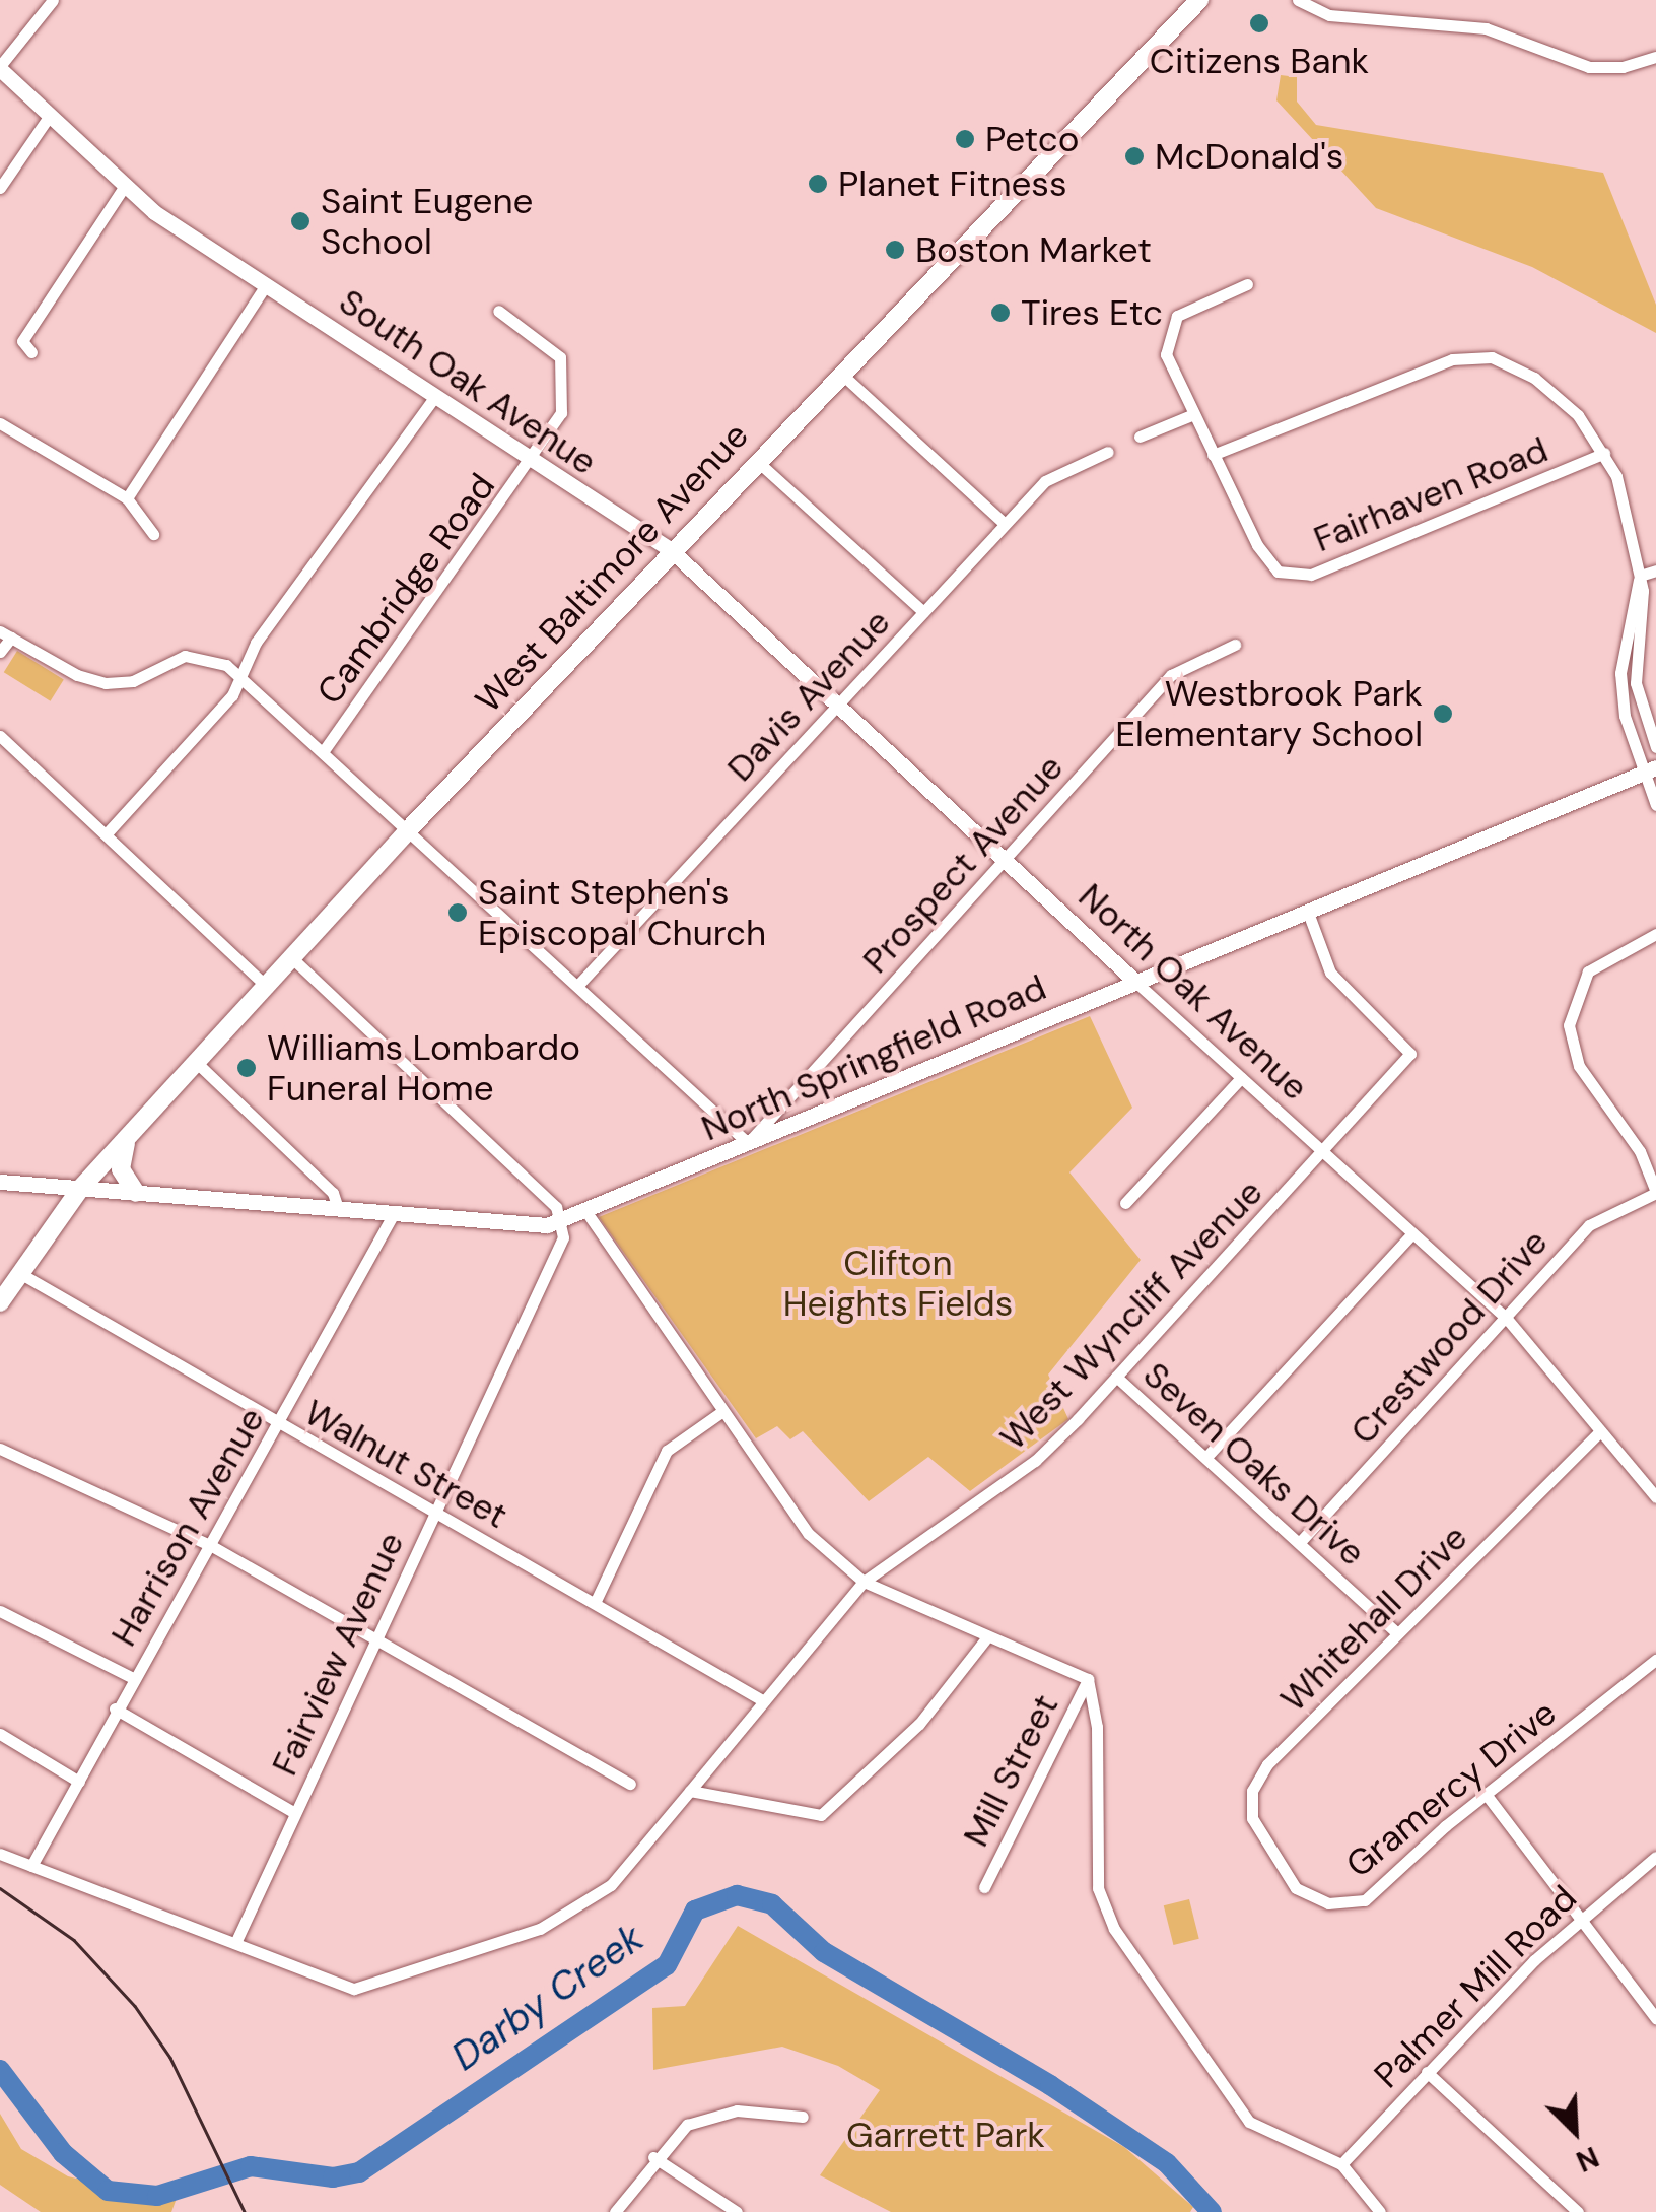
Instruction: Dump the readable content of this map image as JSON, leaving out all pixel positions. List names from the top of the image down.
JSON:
{
  "streets": {
    "main road": [
      "South Oak Avenue",
      "West Baltimore Avenue",
      "North Oak Avenue",
      "North Springfield Road"
    ],
    "street": [
      "Fairhaven Road",
      "Cambridge Road",
      "Davis Avenue",
      "Prospect Avenue",
      "West Wyncliff Avenue",
      "Crestwood Drive",
      "Walnut Street",
      "Seven Oaks Drive",
      "Harrison Avenue",
      "Whitehall Drive",
      "Fairview Avenue",
      "Mill Street",
      "Gramercy Drive",
      "Palmer Mill Road"
    ]
  },
  "crossings": [
    ["South Oak Avenue", "West Baltimore Avenue"],
    ["South Oak Avenue", "Cambridge Road"],
    ["South Oak Avenue", "North Oak Avenue"],
    ["West Baltimore Avenue", "North Oak Avenue"],
    ["West Baltimore Avenue", "North Springfield Road"],
    ["West Baltimore Avenue", "Walnut Street"],
    ["Davis Avenue", "North Oak Avenue"],
    ["Prospect Avenue", "North Oak Avenue"],
    ["Prospect Avenue", "North Springfield Road"],
    ["North Oak Avenue", "North Springfield Road"],
    ["North Oak Avenue", "West Wyncliff Avenue"],
    ["North Oak Avenue", "Crestwood Drive"],
    ["North Oak Avenue", "Whitehall Drive"],
    ["North Springfield Road", "West Wyncliff Avenue"],
    ["North Springfield Road", "Harrison Avenue"],
    ["North Springfield Road", "Fairview Avenue"],
    ["West Wyncliff Avenue", "Walnut Street"],
    ["West Wyncliff Avenue", "Seven Oaks Drive"],
    ["West Wyncliff Avenue", "Harrison Avenue"],
    ["West Wyncliff Avenue", "Fairview Avenue"],
    ["Crestwood Drive", "Seven Oaks Drive"],
    ["Walnut Street", "Harrison Avenue"],
    ["Walnut Street", "Fairview Avenue"],
    ["Seven Oaks Drive", "Whitehall Drive"],
    ["Whitehall Drive", "Gramercy Drive"]
  ],
  "water": ["Darby Creek"],
  "parks": ["Clifton Heights Fields", "Garrett Park"],
  "places": [
    "Citizens Bank",
    "Petco",
    "McDonald's",
    "Planet Fitness",
    "Saint Eugene School",
    "Boston Market",
    "Tires Etc",
    "Westbrook Park Elementary School",
    "Saint Stephen's Episcopal Church",
    "Williams Lombardo Funeral Home"
  ],
  "north": "bottom right"
}
